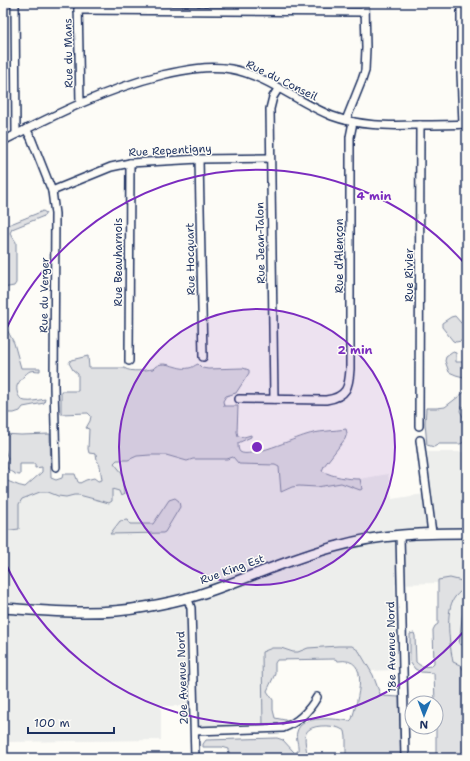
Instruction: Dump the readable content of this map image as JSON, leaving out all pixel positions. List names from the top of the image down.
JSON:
{
  "streets": {
    "main road": ["Rue King Est"],
    "street": [
      "Rue du Mans",
      "Rue du Conseil",
      "Rue Repentigny",
      "Rue Jean-Talon",
      "Rue d'Alençon",
      "Rue Hocquart",
      "Rue Beauharnois",
      "Rue Rivier",
      "Rue du Verger",
      "18e Avenue Nord",
      "20e Avenue Nord"
    ]
  },
  "crossings": [
    ["Rue du Mans", "Rue du Conseil"],
    ["Rue du Conseil", "Rue Jean-Talon"],
    ["Rue du Conseil", "Rue d'Alençon"],
    ["Rue du Conseil", "Rue Rivier"],
    ["Rue du Conseil", "Rue du Verger"],
    ["Rue Repentigny", "Rue Jean-Talon"],
    ["Rue Repentigny", "Rue Hocquart"],
    ["Rue Repentigny", "Rue Beauharnois"],
    ["Rue Repentigny", "Rue du Verger"],
    ["Rue Jean-Talon", "Rue d'Alençon"],
    ["Rue King Est", "18e Avenue Nord"],
    ["Rue King Est", "20e Avenue Nord"]
  ],
  "scale_bar": "100 m",
  "north": "bottom",
  "rings": ["4 min", "2 min"]
}
